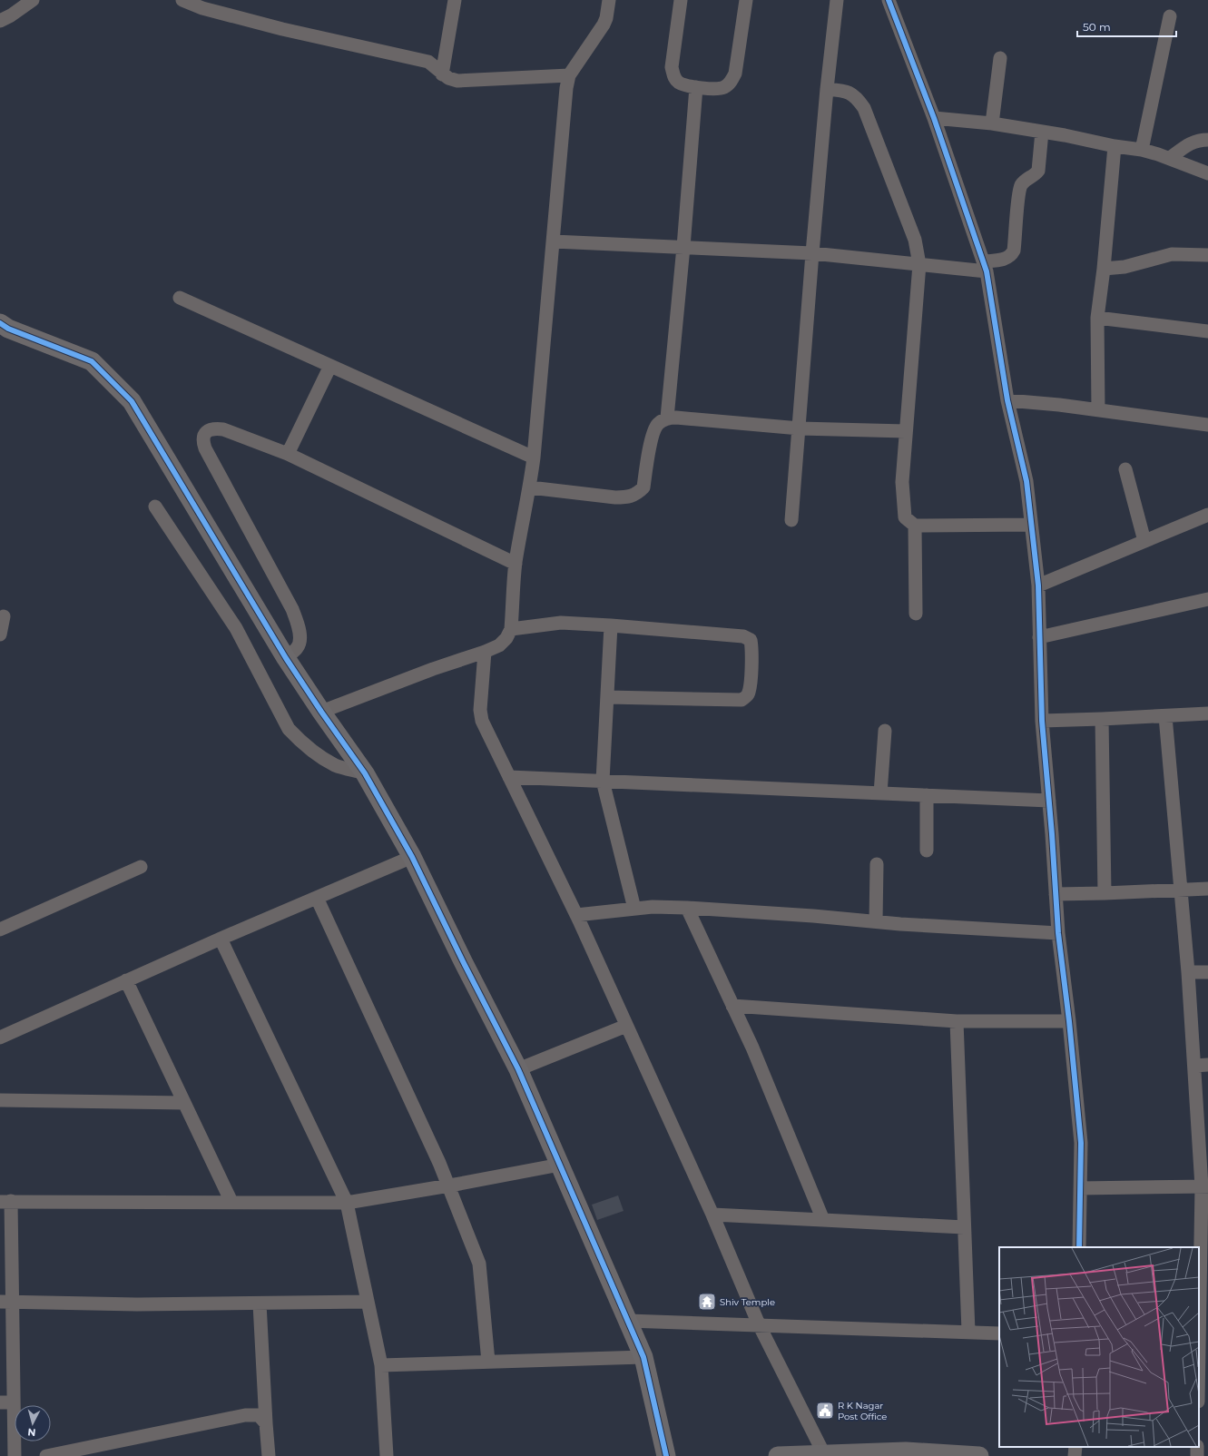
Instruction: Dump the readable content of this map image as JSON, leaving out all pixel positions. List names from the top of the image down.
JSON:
{
  "places": {
    "temple": ["Shiv Temple"],
    "public building": ["R K Nagar Post Office"]
  },
  "scale_bar": "50 m",
  "north": "bottom"
}
